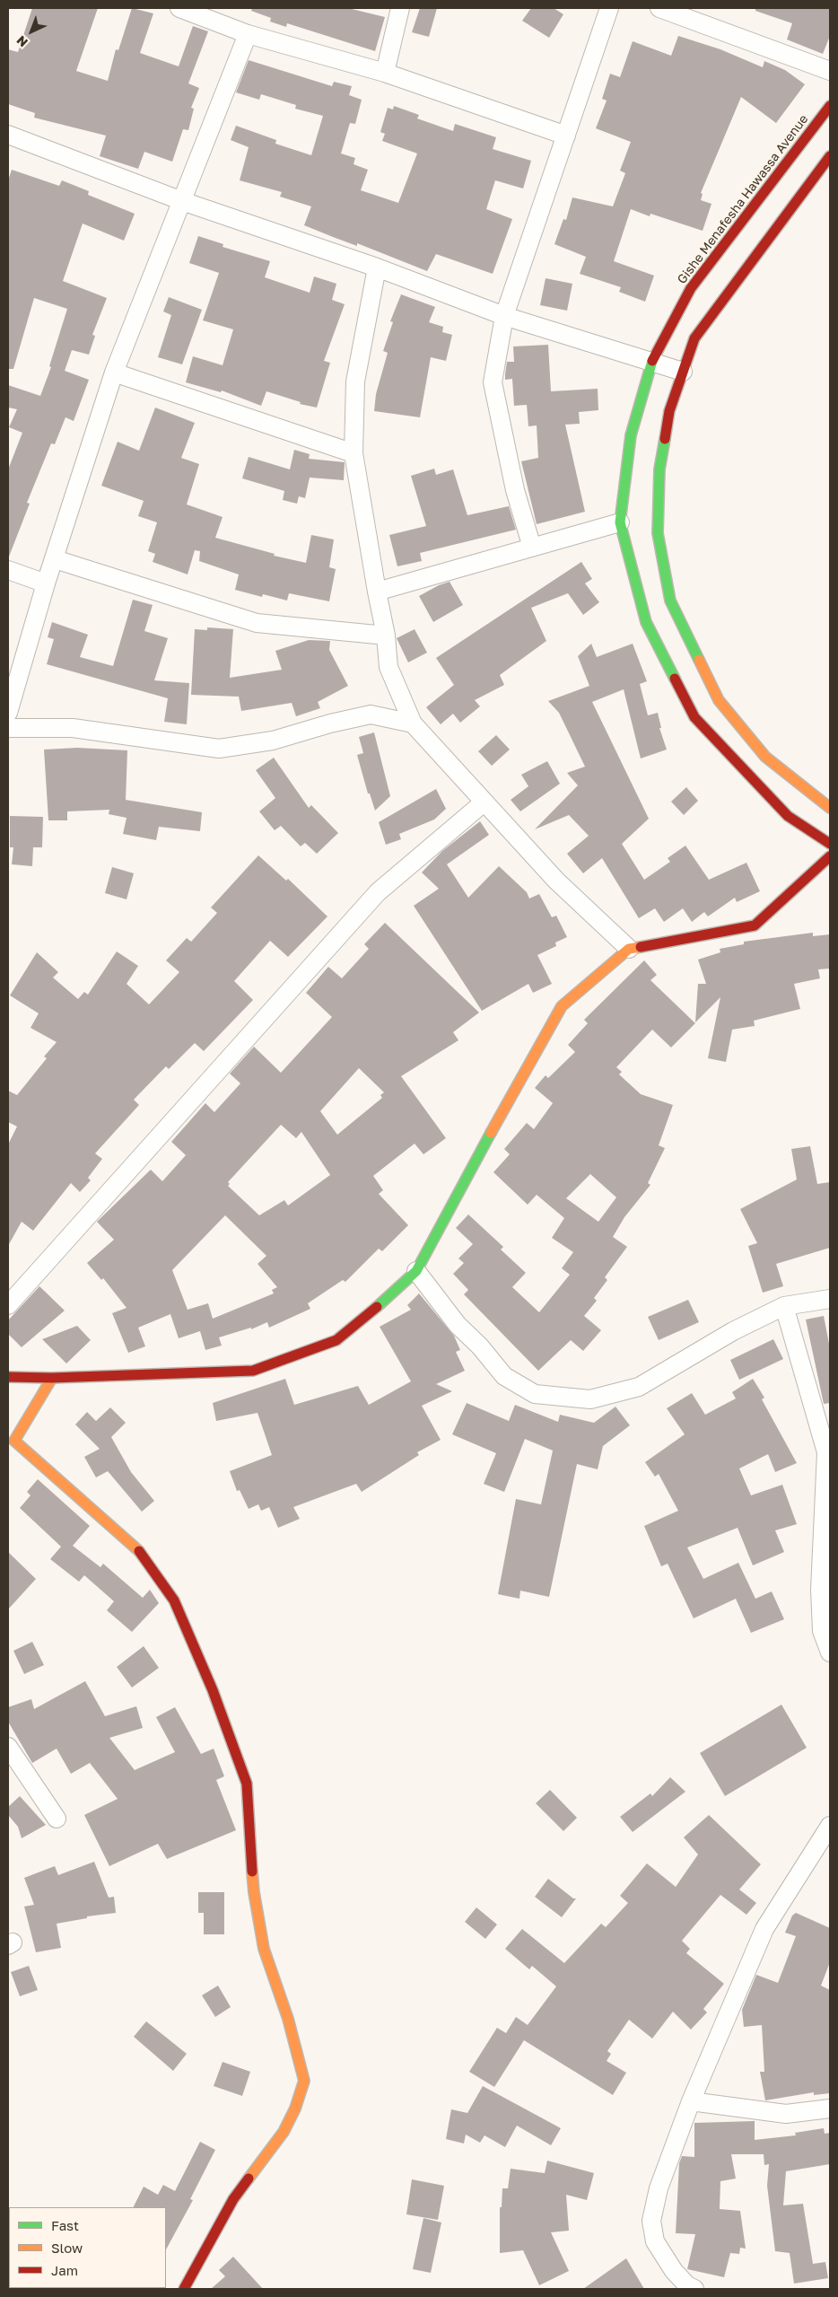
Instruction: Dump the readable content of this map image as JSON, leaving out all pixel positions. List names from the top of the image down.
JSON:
{
  "streets": {
    "street": ["Gishe Menafesha Hawassa Avenue"]
  },
  "legend": ["Fast", "Slow", "Jam"],
  "north": "bottom left"
}
